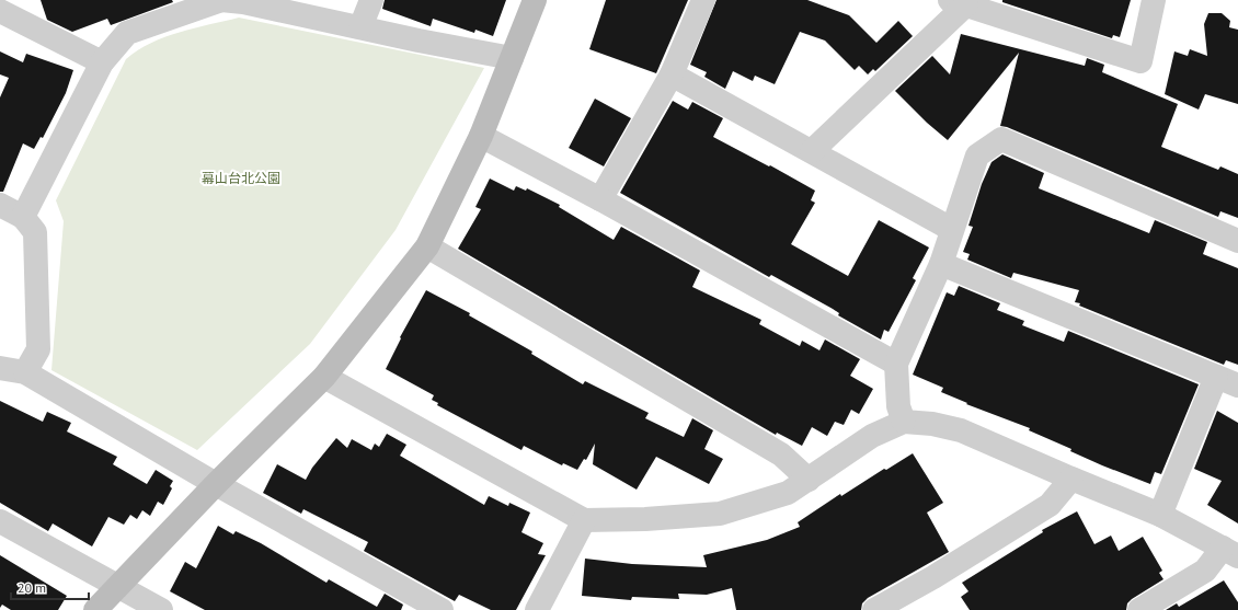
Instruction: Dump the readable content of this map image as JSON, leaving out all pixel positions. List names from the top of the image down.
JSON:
{
  "parks": ["幕山台北公園"],
  "scale_bar": "20 m"
}
